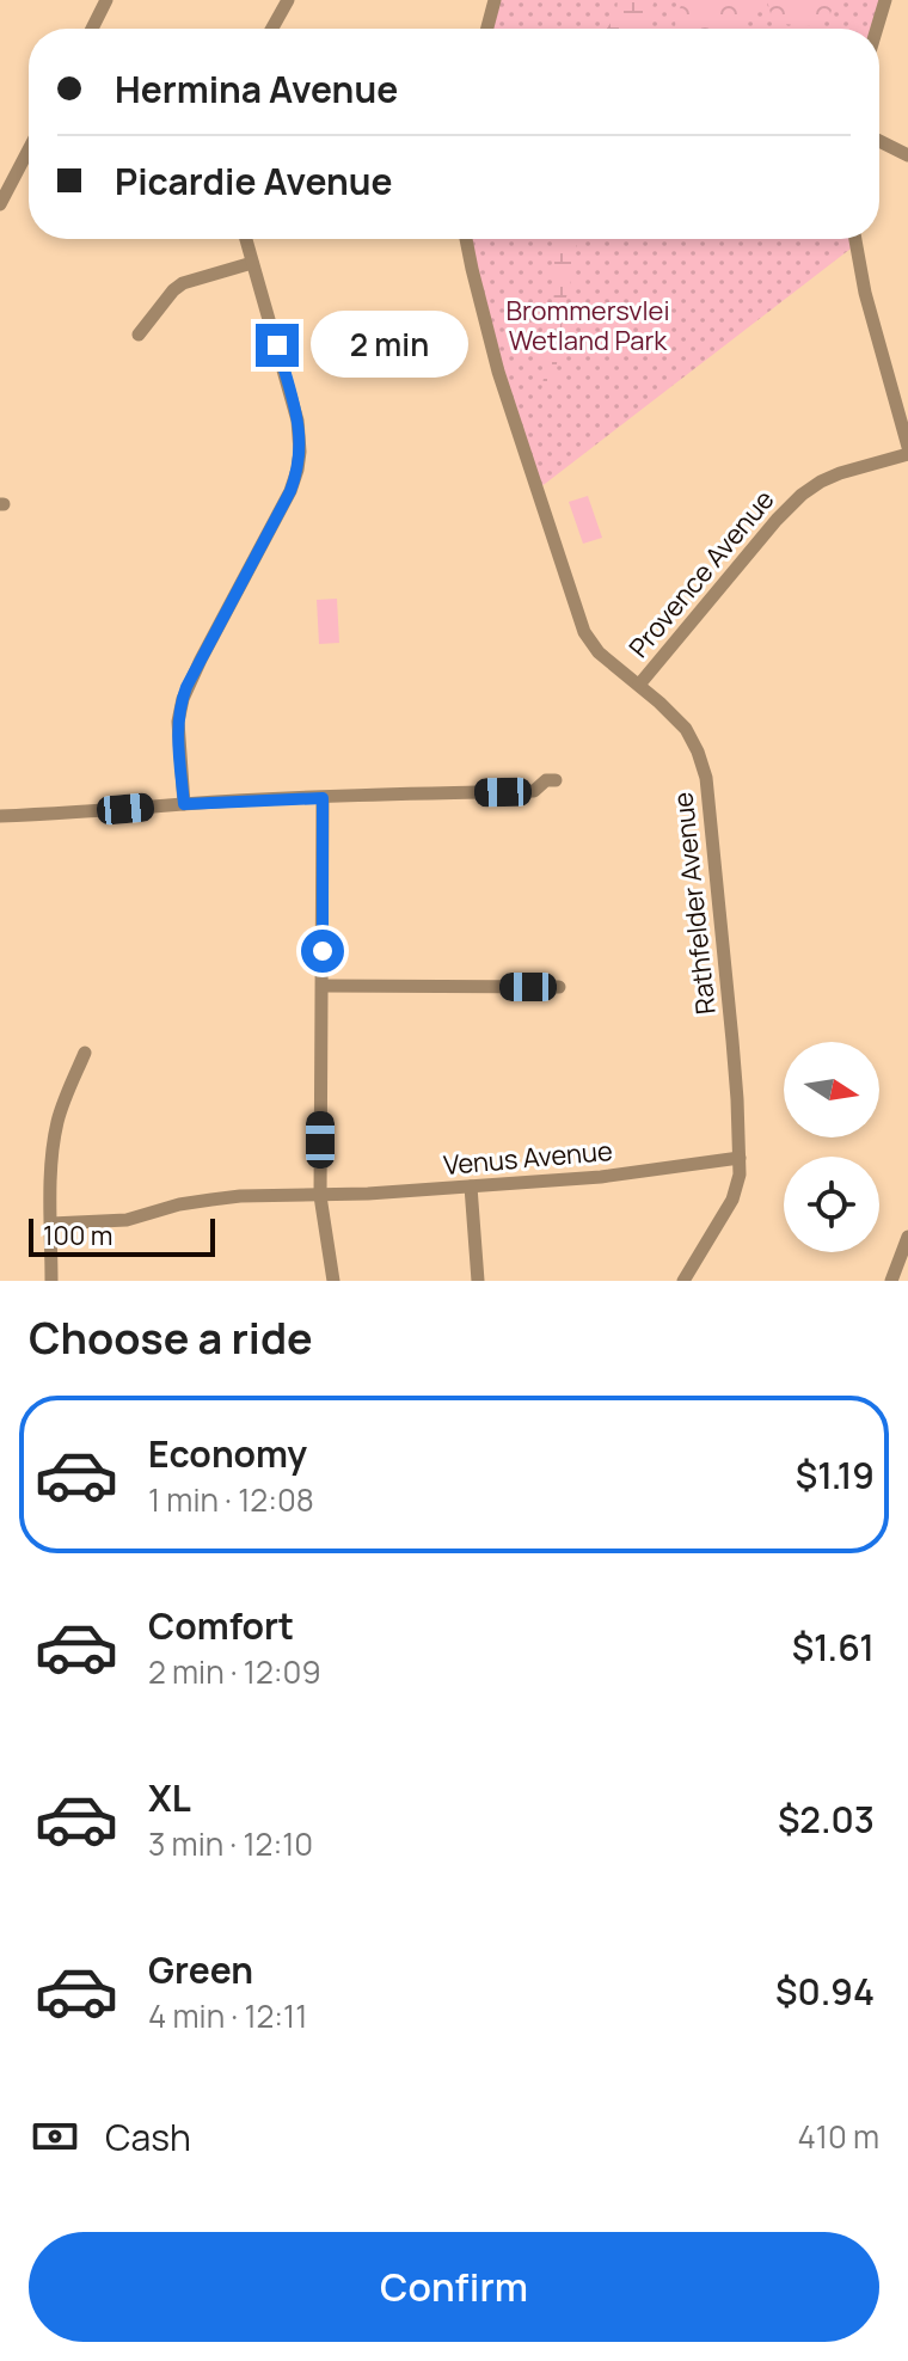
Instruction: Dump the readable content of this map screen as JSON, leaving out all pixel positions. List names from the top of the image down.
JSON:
{
  "streets": {
    "street": ["Provence Avenue", "Rathfelder Avenue", "Venus Avenue"]
  },
  "crossings": [
    ["Provence Avenue", "Rathfelder Avenue"],
    ["Rathfelder Avenue", "Venus Avenue"]
  ],
  "parks": ["Brommersvlei Wetland Park"],
  "scale_bar": "100 m",
  "north": "right",
  "page": {
    "banner": ["Hermina Avenue", "Picardie Avenue"],
    "bubble": "2 min",
    "scale": "100 m",
    "heading": "Choose a ride",
    "list": [
      {
        "name": "Economy",
        "note": "1 min · 12:08",
        "value": "$1.19"
      },
      {
        "name": "Comfort",
        "note": "2 min · 12:09",
        "value": "$1.61"
      },
      {
        "name": "XL",
        "note": "3 min · 12:10",
        "value": "$2.03"
      },
      {
        "name": "Green",
        "note": "4 min · 12:11",
        "value": "$0.94"
      }
    ],
    "pay": ["Cash", "410 m"],
    "buttons": "Confirm"
  }
}
